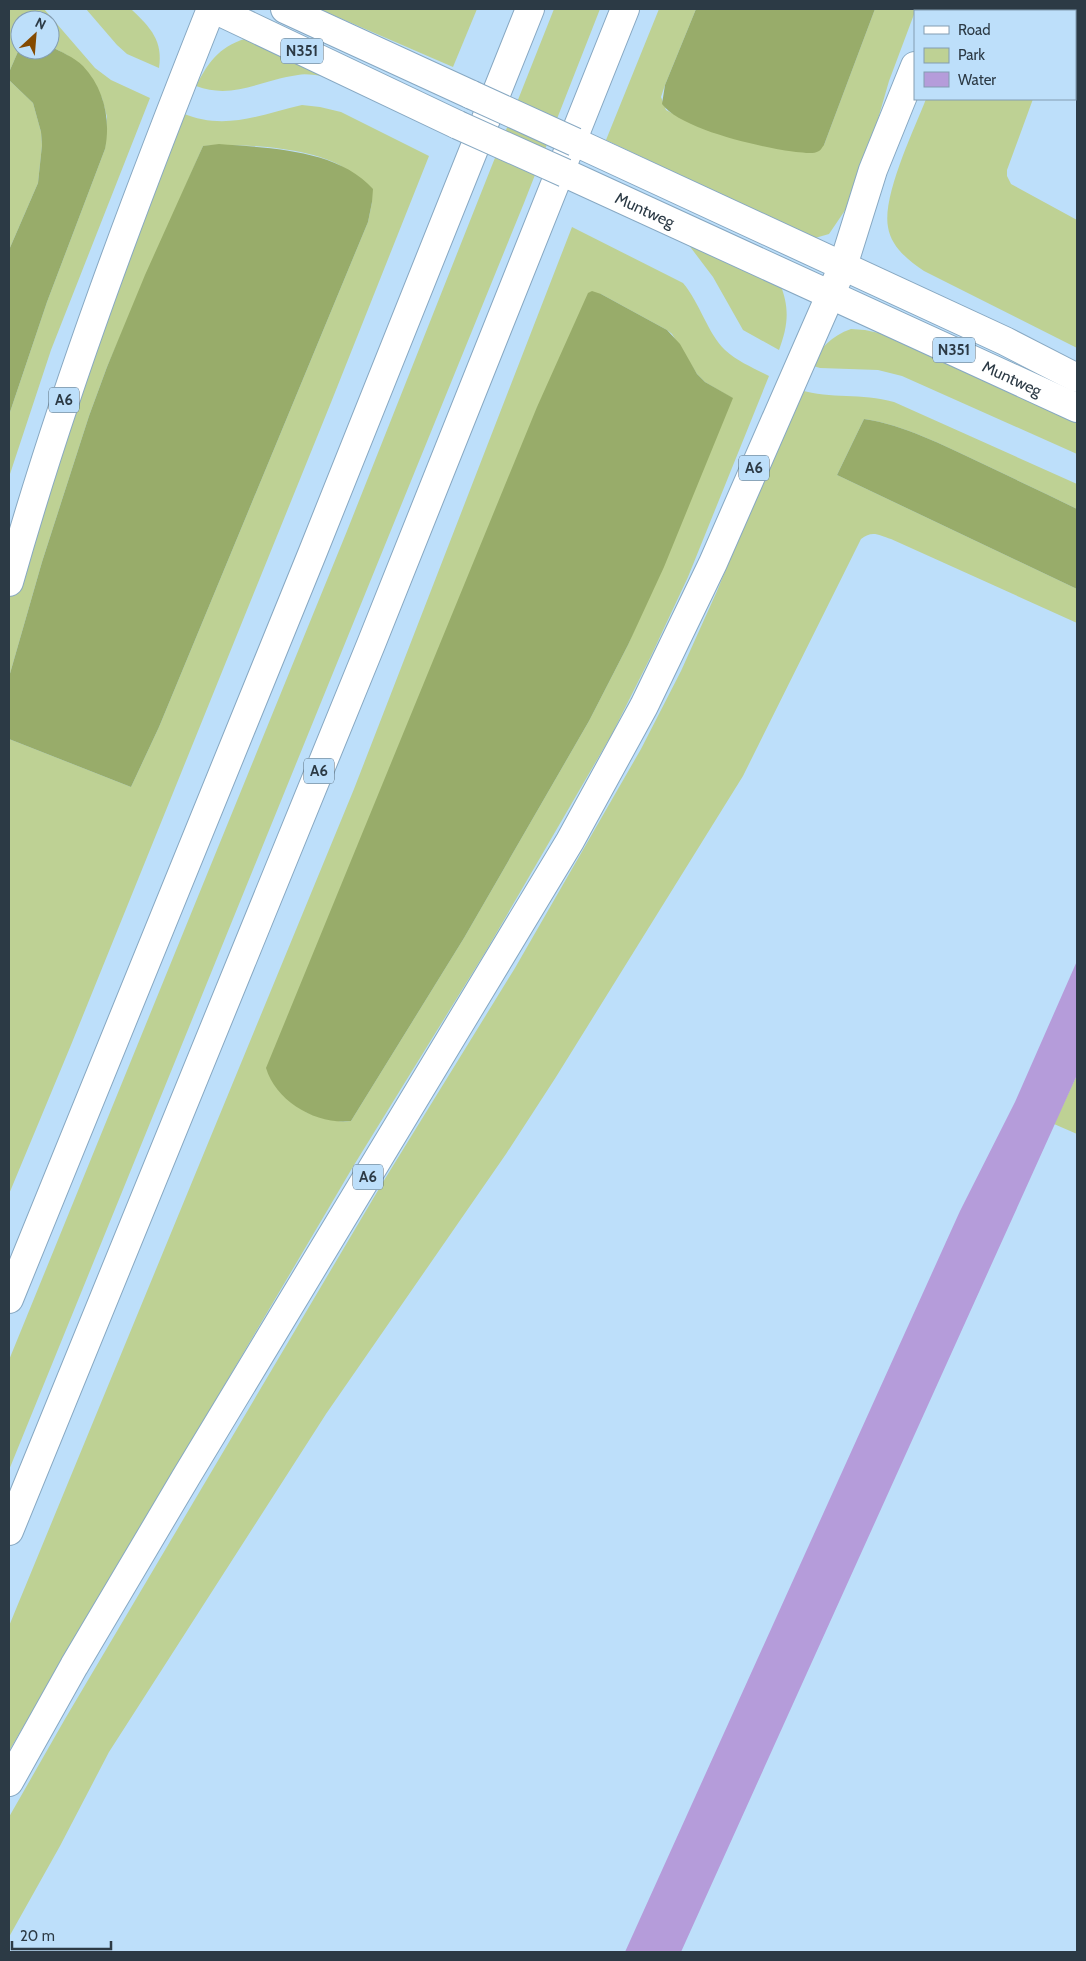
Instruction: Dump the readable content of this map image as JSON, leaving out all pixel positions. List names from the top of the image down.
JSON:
{
  "streets": {
    "main road": ["N351", "Muntweg", "A6"]
  },
  "crossings": [
    ["Muntweg", "A6"]
  ],
  "legend": ["Road", "Park", "Water"],
  "scale_bar": "20 m",
  "north": "top right"
}
